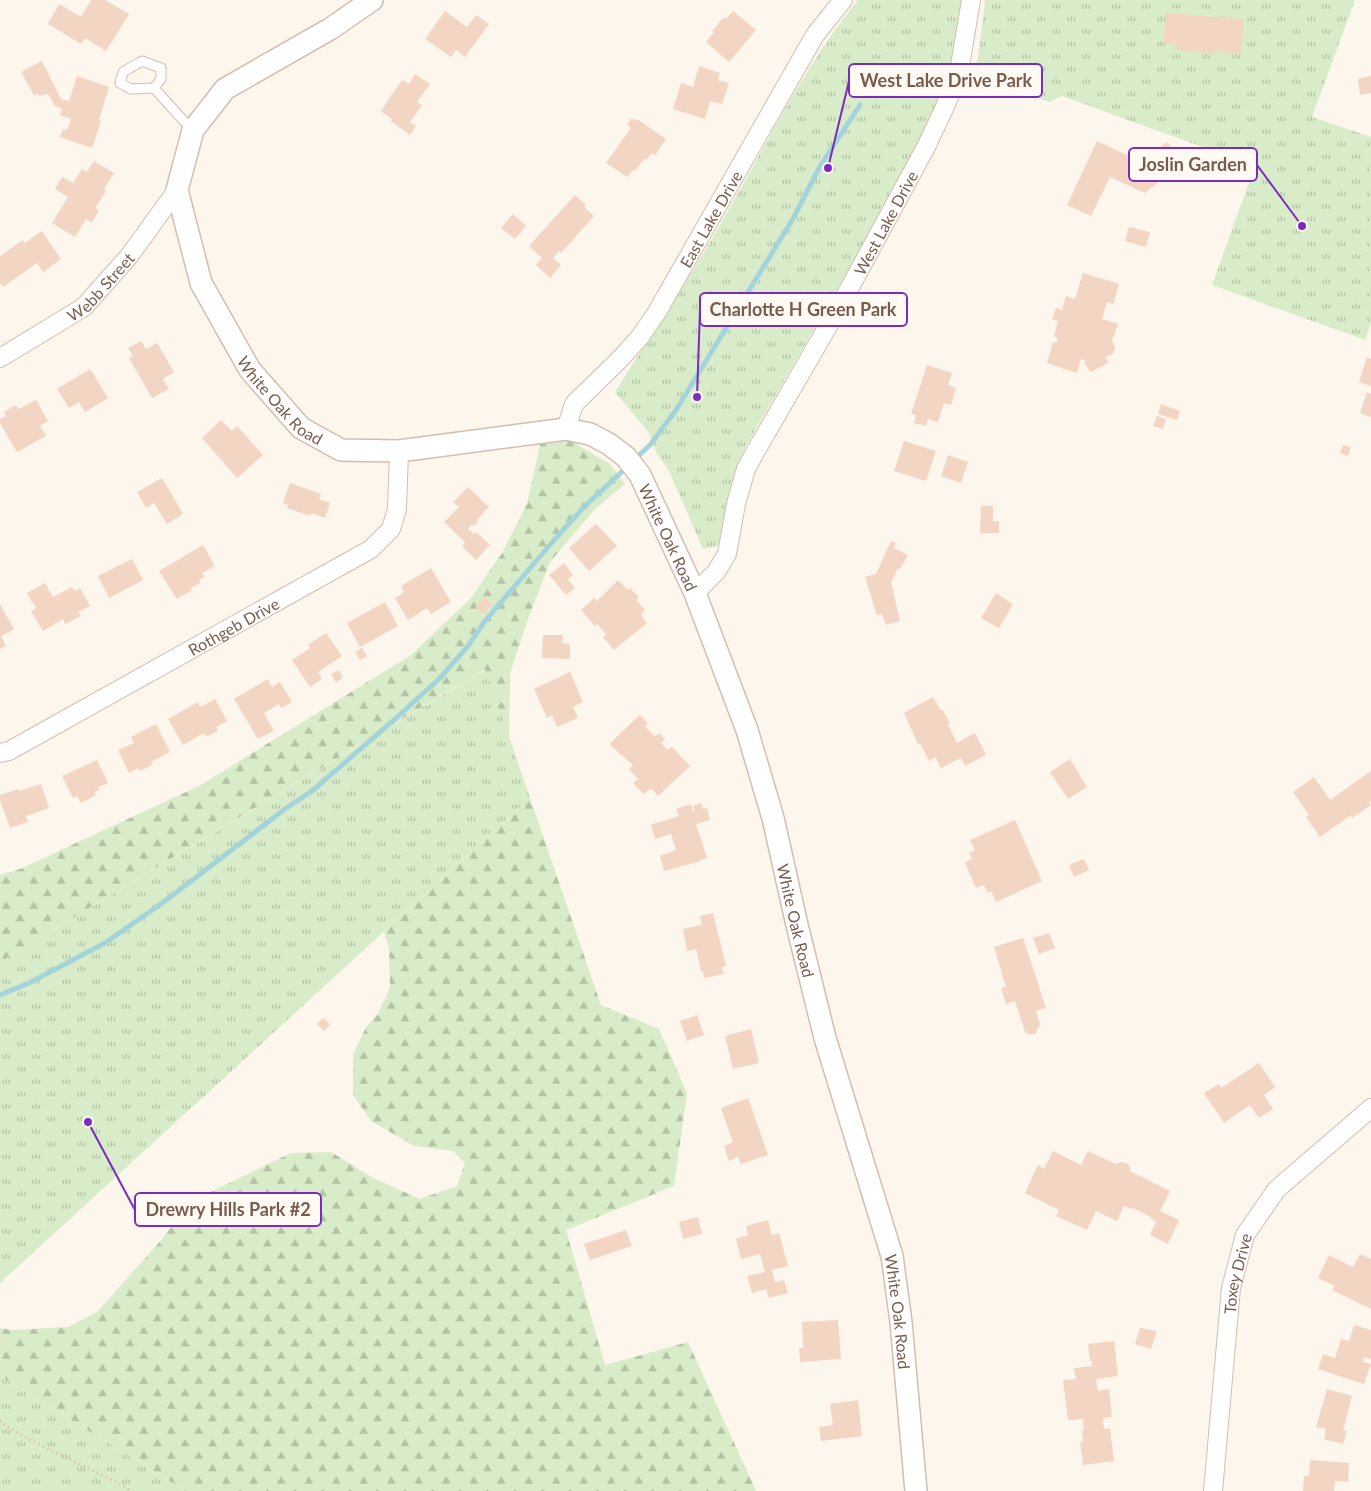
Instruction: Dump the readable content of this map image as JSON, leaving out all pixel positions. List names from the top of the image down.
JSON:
{
  "streets": {
    "street": [
      "East Lake Drive",
      "West Lake Drive",
      "Webb Street",
      "White Oak Road",
      "Rothgeb Drive",
      "Toxey Drive"
    ]
  },
  "crossings": [
    ["East Lake Drive", "White Oak Road"],
    ["West Lake Drive", "White Oak Road"],
    ["Webb Street", "White Oak Road"],
    ["White Oak Road", "Rothgeb Drive"]
  ],
  "places": [
    "West Lake Drive Park",
    "Joslin Garden",
    "Charlotte H Green Park",
    "Drewry Hills Park #2"
  ]
}
